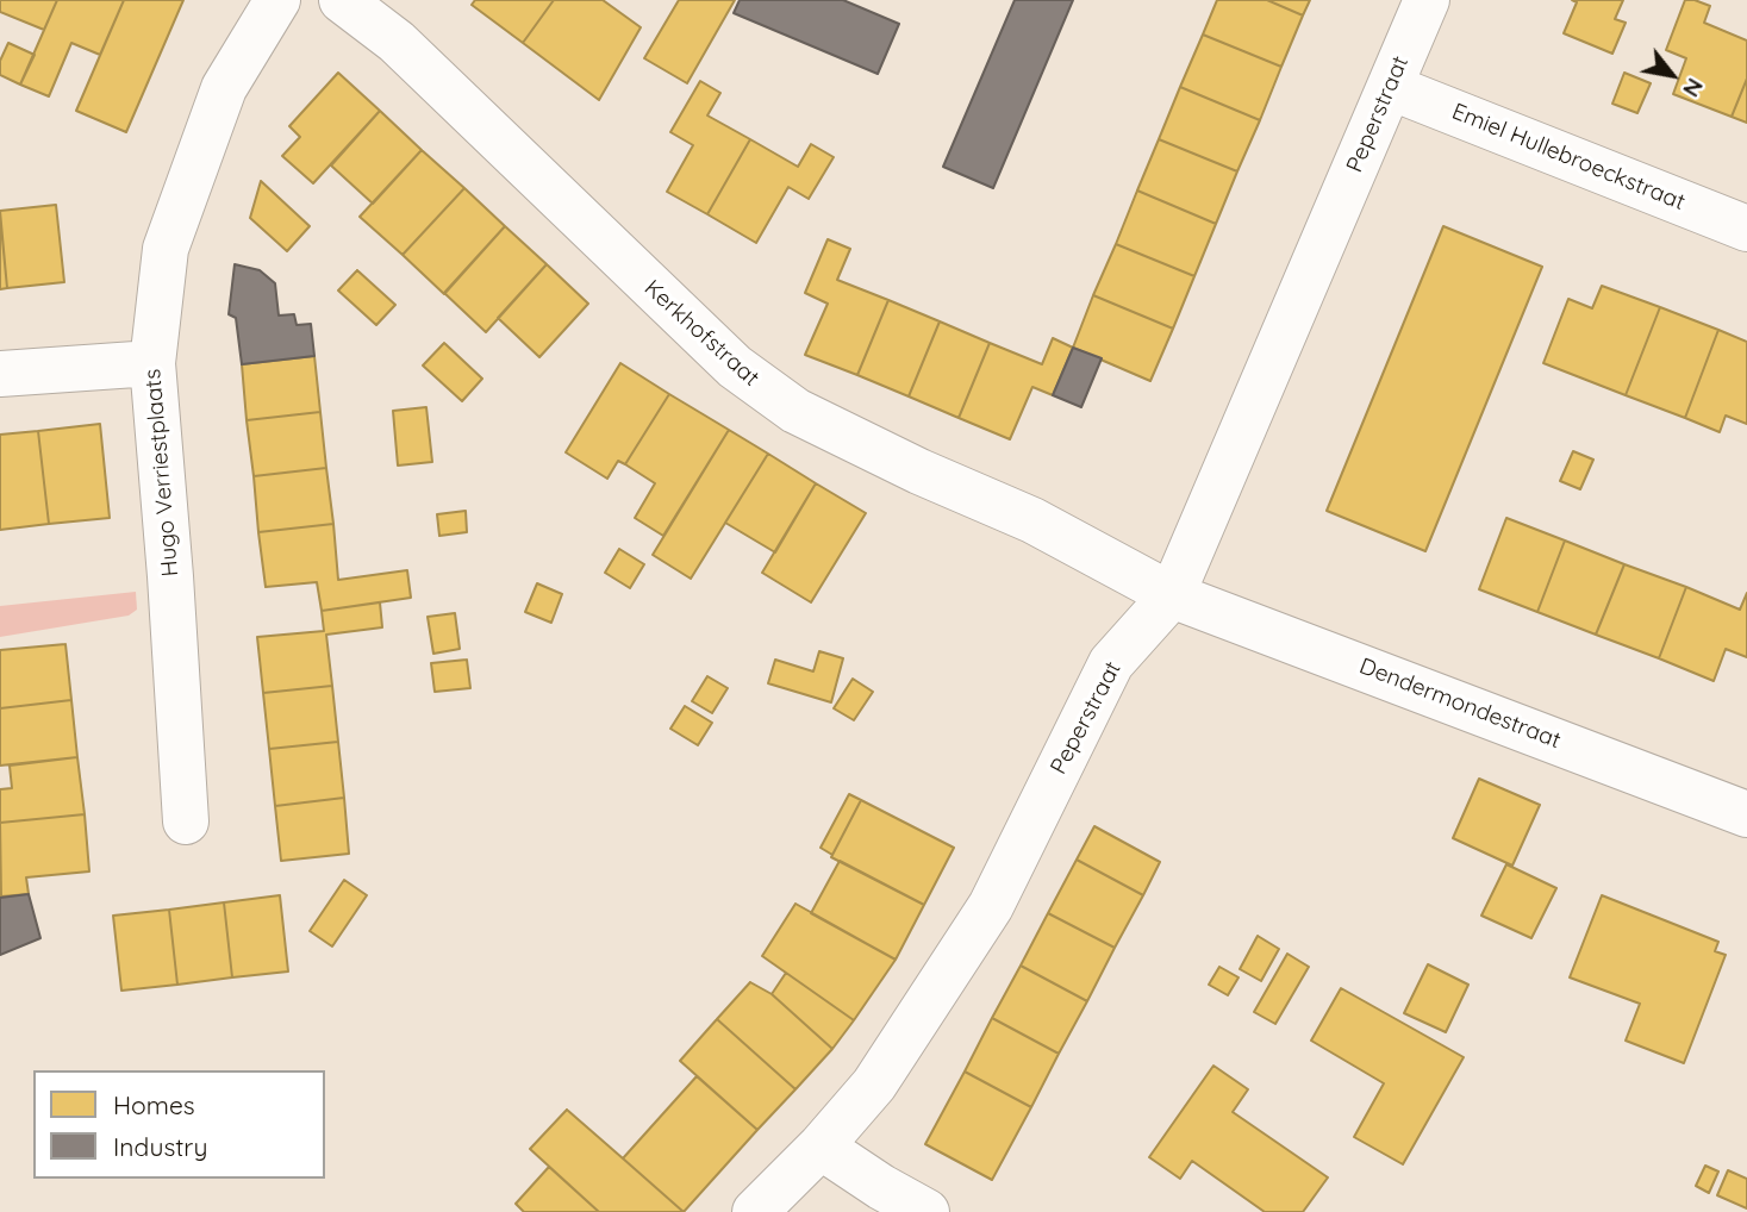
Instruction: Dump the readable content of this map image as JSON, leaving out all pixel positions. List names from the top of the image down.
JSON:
{
  "streets": {
    "street": [
      "Peperstraat",
      "Emiel Hullebroeckstraat",
      "Kerkhofstraat",
      "Hugo Verriestplaats",
      "Dendermondestraat"
    ]
  },
  "crossings": [
    ["Peperstraat", "Emiel Hullebroeckstraat"],
    ["Peperstraat", "Kerkhofstraat"],
    ["Peperstraat", "Dendermondestraat"],
    ["Kerkhofstraat", "Dendermondestraat"]
  ],
  "legend": ["Homes", "Industry"],
  "north": "bottom right"
}
